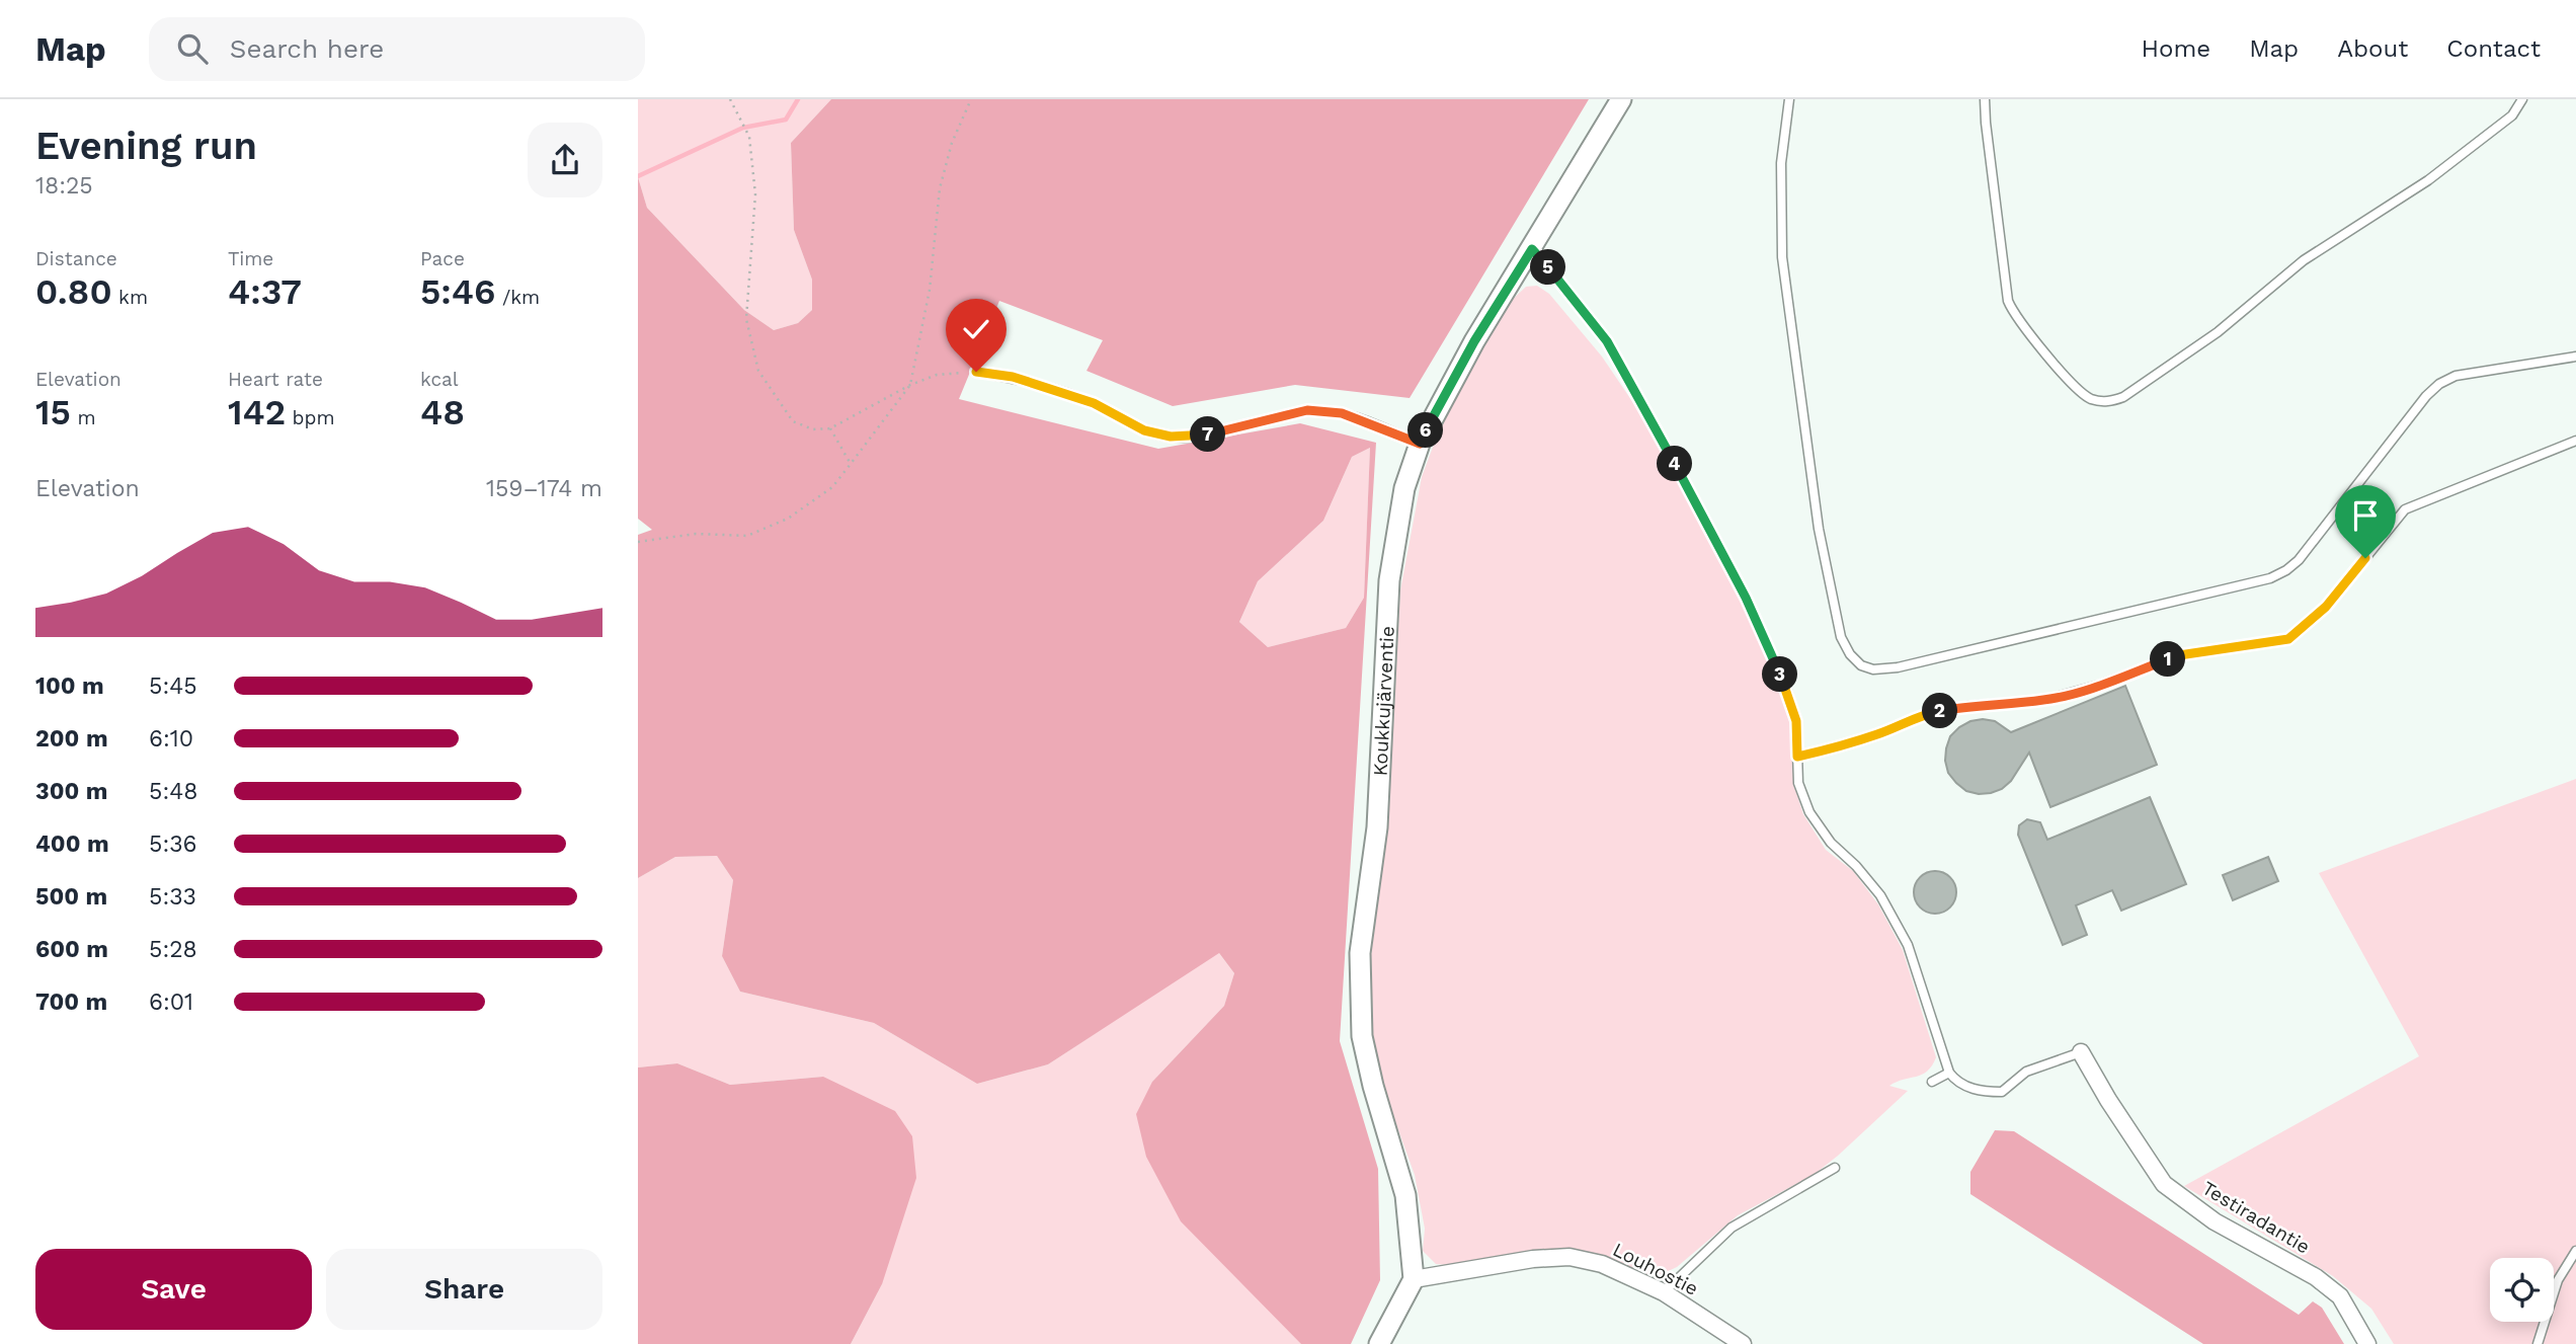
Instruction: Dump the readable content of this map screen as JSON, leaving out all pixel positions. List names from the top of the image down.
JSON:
{
  "streets": {
    "street": ["Koukkujärventie", "Testiradantie", "Louhostie"]
  },
  "crossings": [
    ["Koukkujärventie", "Louhostie"]
  ],
  "page": {
    "header": "Map",
    "search": "Search here",
    "nav": [
      "Home",
      "Map",
      "About",
      "Contact"
    ],
    "heading": ["Evening run", "18:25"],
    "stats": [
      ["Distance", "0.80 km"],
      ["Time", "4:37"],
      ["Pace", "5:46 /km"],
      ["Elevation", "15 m"],
      ["Heart rate", "142 bpm"],
      ["kcal", "48"]
    ],
    "pins": [
      "5",
      "6",
      "7",
      "4",
      "1",
      "3",
      "2"
    ],
    "chart": ["Elevation", "159–174 m"],
    "list": [
      {
        "name": "100 m",
        "note": "5:45"
      },
      {
        "name": "200 m",
        "note": "6:10"
      },
      {
        "name": "300 m",
        "note": "5:48"
      },
      {
        "name": "400 m",
        "note": "5:36"
      },
      {
        "name": "500 m",
        "note": "5:33"
      },
      {
        "name": "600 m",
        "note": "5:28"
      },
      {
        "name": "700 m",
        "note": "6:01"
      }
    ],
    "buttons": ["Save", "Share"]
  }
}
